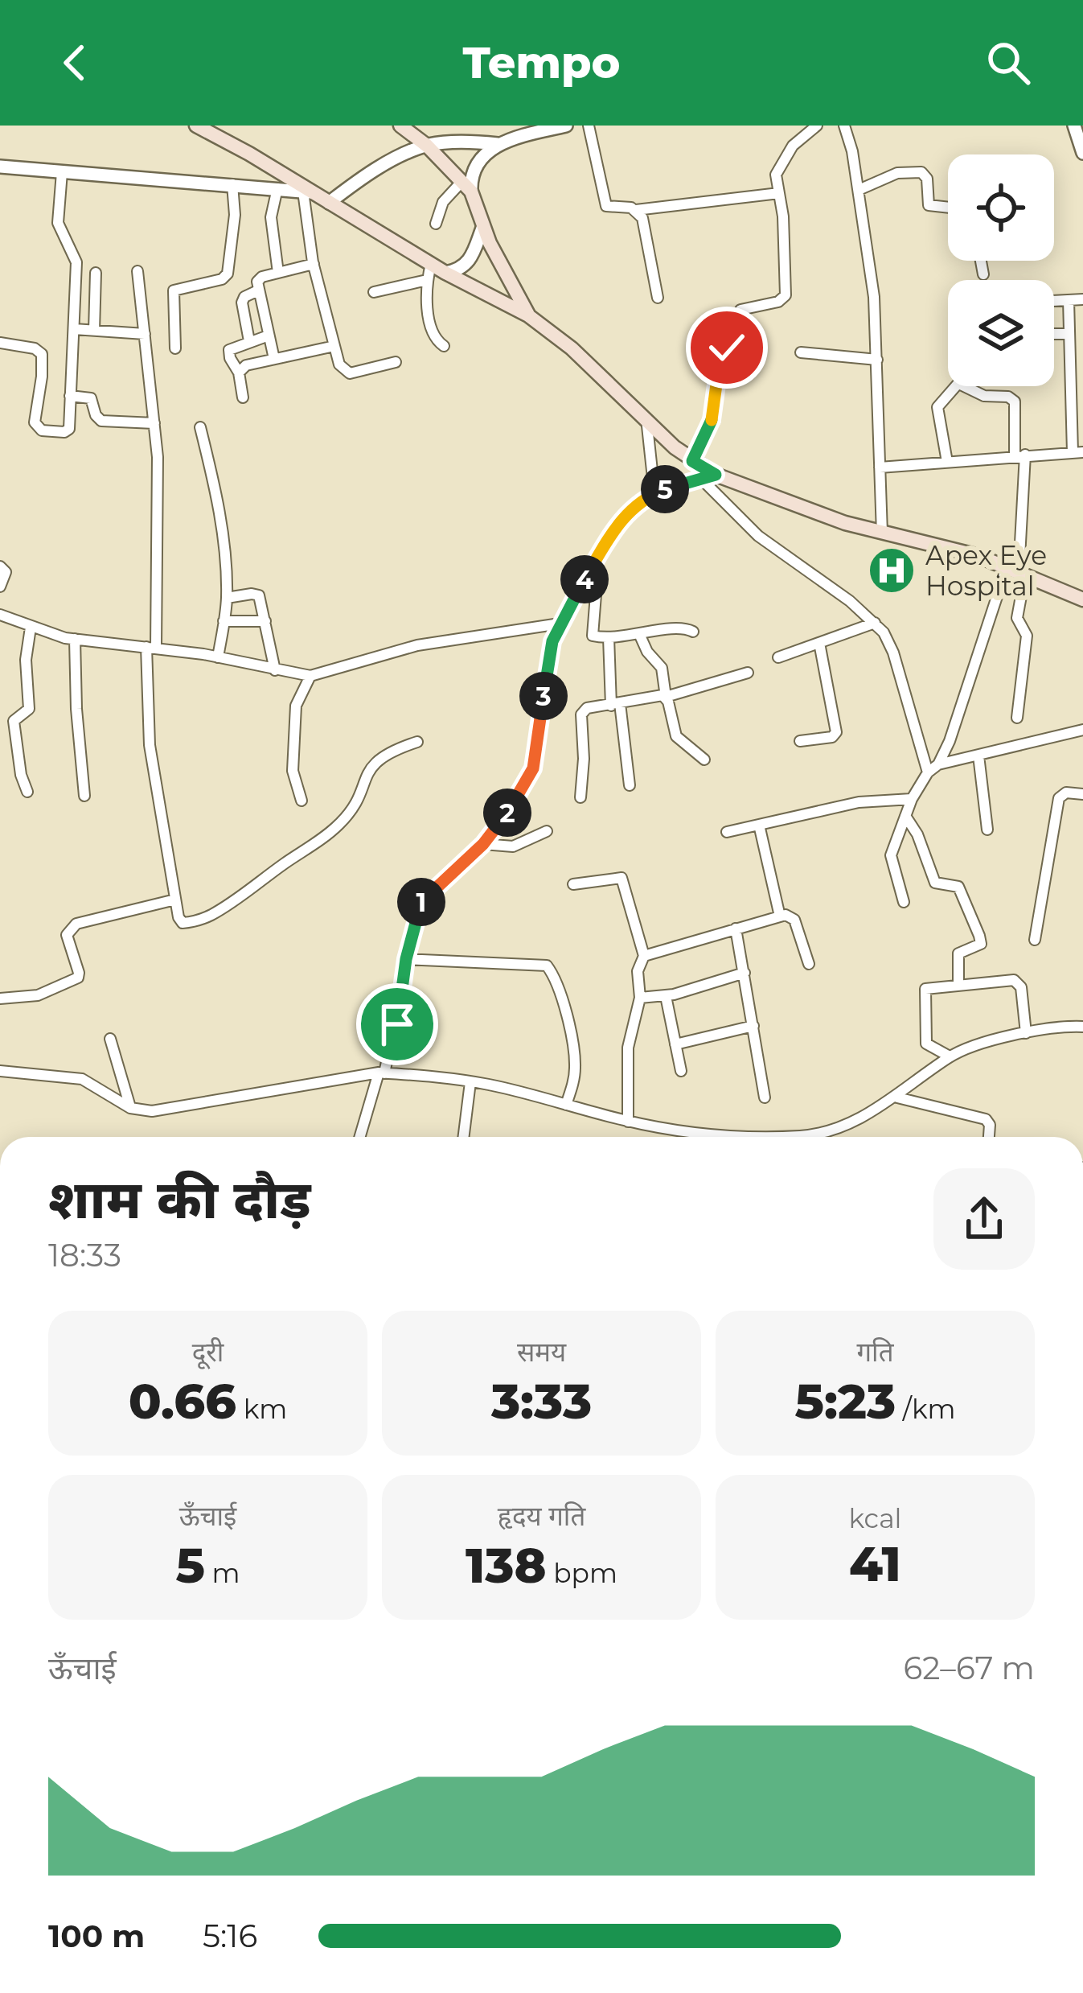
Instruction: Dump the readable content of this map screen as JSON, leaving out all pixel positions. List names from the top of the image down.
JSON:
{
  "places": {
    "hospital": ["Apex Eye Hospital"]
  },
  "page": {
    "header": "Tempo",
    "pins": [
      "5",
      "4",
      "3",
      "2",
      "1"
    ],
    "heading": ["शाम की दौड़", "18:33"],
    "stats": [
      ["दूरी", "0.66 km"],
      ["समय", "3:33"],
      ["गति", "5:23 /km"],
      ["ऊँचाई", "5 m"],
      ["हृदय गति", "138 bpm"],
      ["kcal", "41"]
    ],
    "chart": ["ऊँचाई", "62–67 m"],
    "list": [
      {
        "name": "100 m",
        "note": "5:16"
      }
    ]
  }
}
